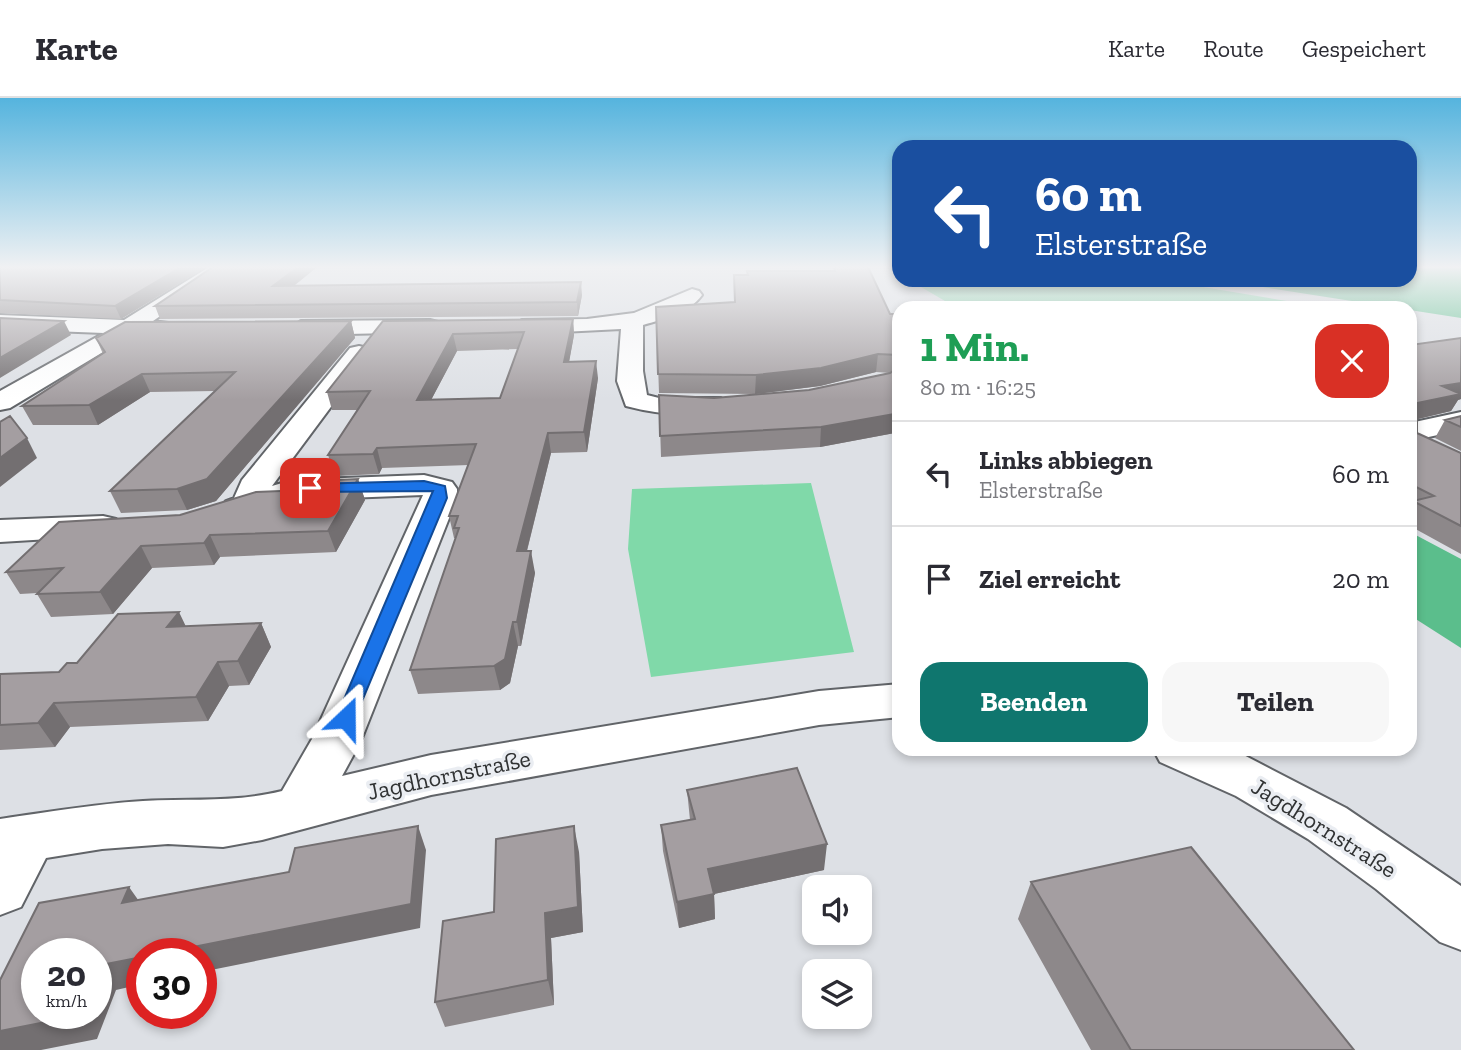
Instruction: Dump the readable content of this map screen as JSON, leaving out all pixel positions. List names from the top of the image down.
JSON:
{
  "streets": {
    "street": ["Jagdhornstraße"]
  },
  "page": {
    "header": "Karte",
    "nav": ["Karte", "Route", "Gespeichert"],
    "turn": ["60 m", "Elsterstraße"],
    "heading": ["1 Min.", "80 m · 16:25"],
    "list": [
      {
        "name": "Links abbiegen",
        "note": "Elsterstraße",
        "value": "60 m"
      },
      {
        "name": "Ziel erreicht",
        "value": "20 m"
      }
    ],
    "buttons": ["Beenden", "Teilen"],
    "speed": "20 km/h",
    "limit": "30"
  }
}
